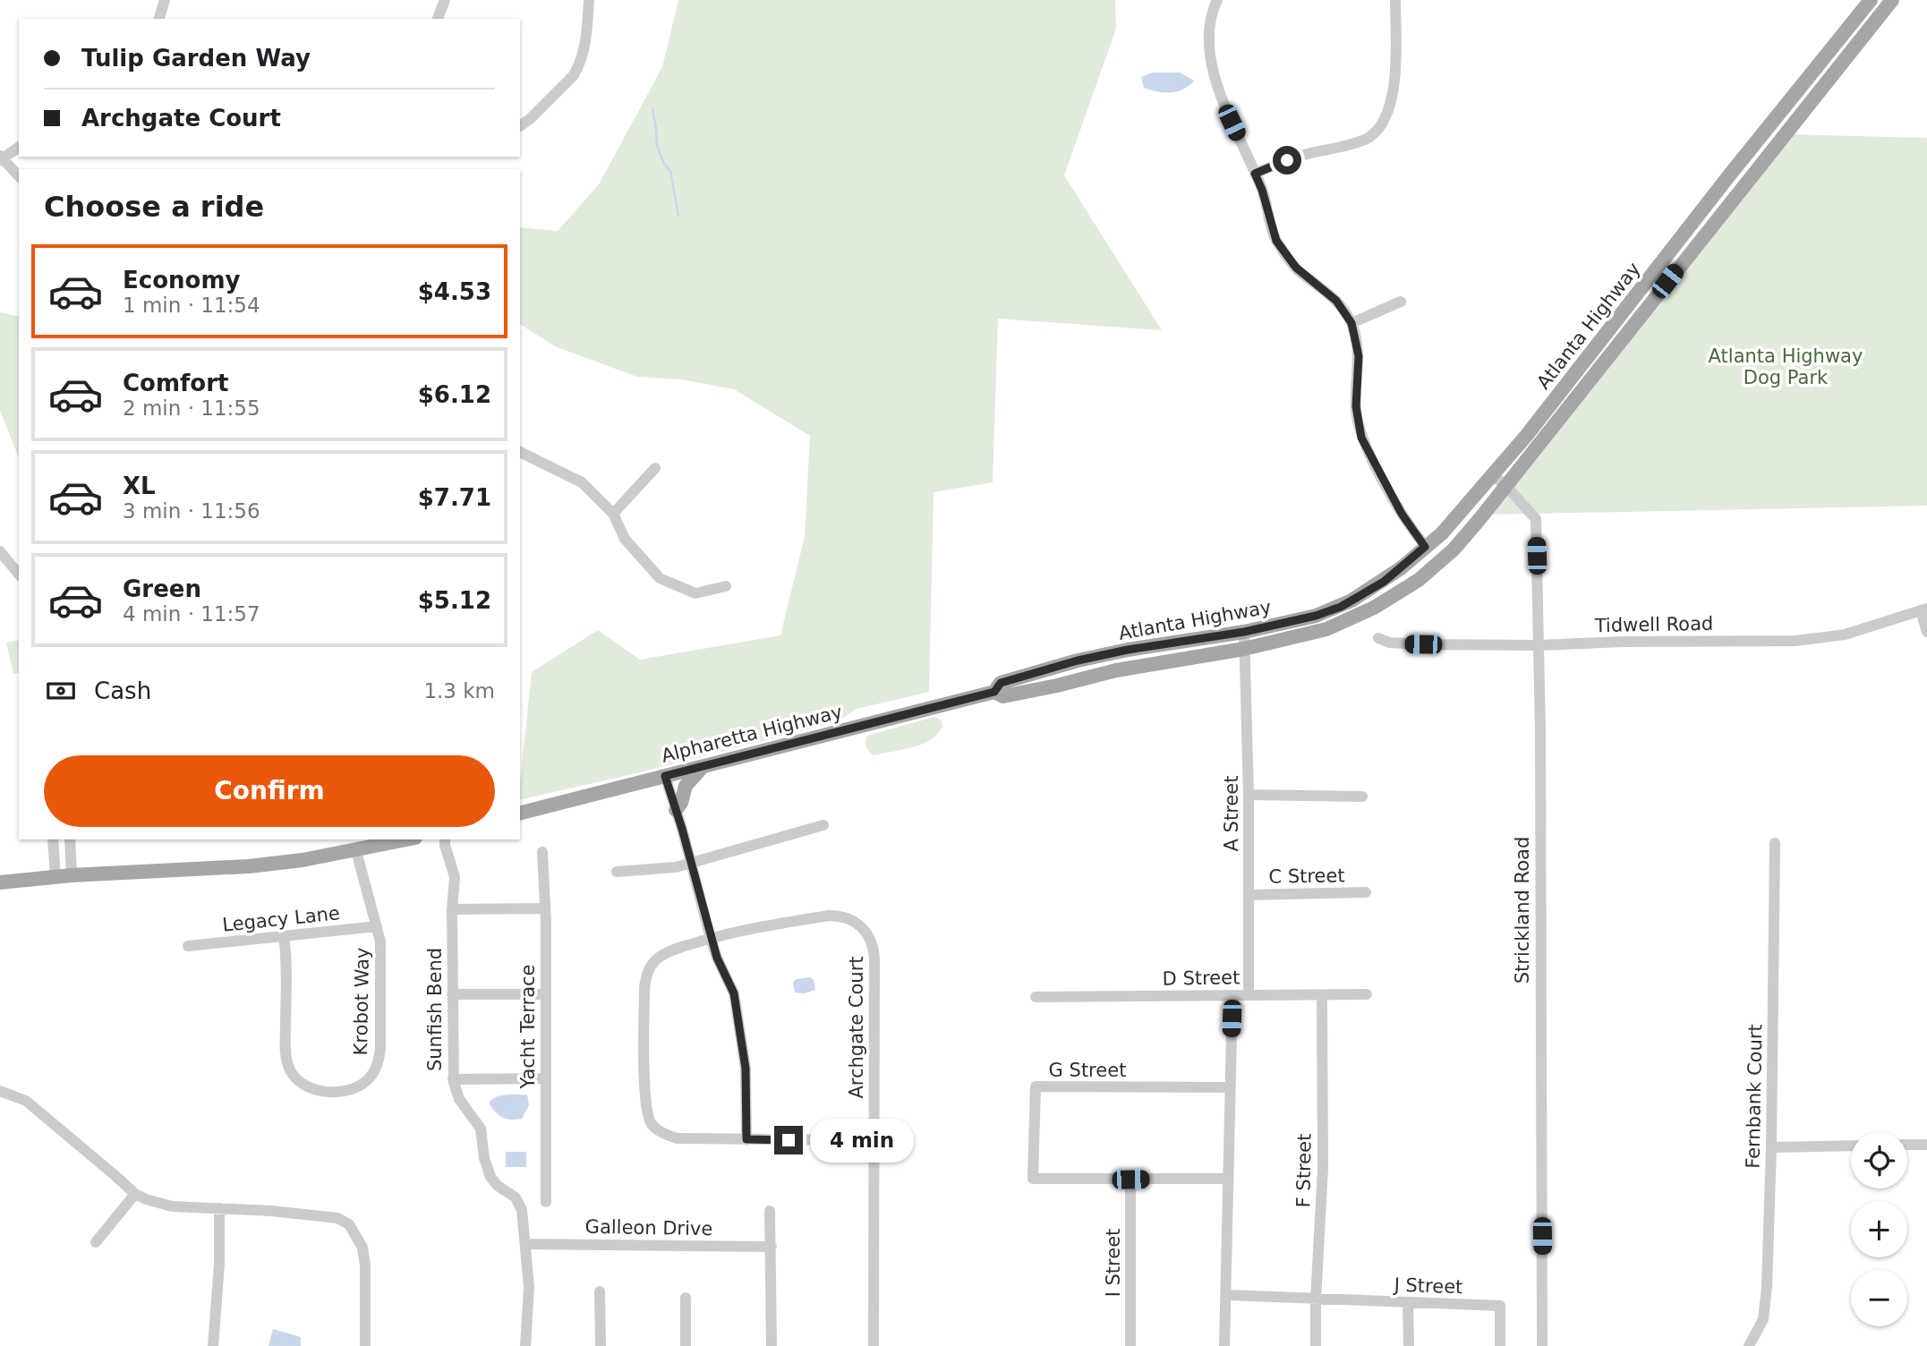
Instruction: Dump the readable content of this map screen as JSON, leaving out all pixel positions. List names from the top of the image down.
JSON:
{
  "streets": {
    "main road": ["Atlanta Highway", "Alpharetta Highway"],
    "street": [
      "Tidwell Road",
      "A Street",
      "C Street",
      "Strickland Road",
      "Legacy Lane",
      "D Street",
      "Krobot Way",
      "Sunfish Bend",
      "Yacht Terrace",
      "Archgate Court",
      "G Street",
      "Fernbank Court",
      "F Street",
      "Galleon Drive",
      "I Street",
      "J Street"
    ]
  },
  "crossings": [
    ["Atlanta Highway", "Alpharetta Highway"],
    ["Atlanta Highway", "A Street"],
    ["Atlanta Highway", "Strickland Road"],
    ["Tidwell Road", "Strickland Road"],
    ["A Street", "C Street"],
    ["A Street", "D Street"],
    ["Legacy Lane", "Krobot Way"],
    ["D Street", "F Street"],
    ["Sunfish Bend", "Galleon Drive"],
    ["G Street", "I Street"],
    ["F Street", "J Street"]
  ],
  "parks": ["Atlanta Highway Dog Park"],
  "page": {
    "banner": ["Tulip Garden Way", "Archgate Court"],
    "heading": "Choose a ride",
    "list": [
      {
        "name": "Economy",
        "note": "1 min · 11:54",
        "value": "$4.53"
      },
      {
        "name": "Comfort",
        "note": "2 min · 11:55",
        "value": "$6.12"
      },
      {
        "name": "XL",
        "note": "3 min · 11:56",
        "value": "$7.71"
      },
      {
        "name": "Green",
        "note": "4 min · 11:57",
        "value": "$5.12"
      }
    ],
    "pay": ["Cash", "1.3 km"],
    "buttons": "Confirm",
    "bubble": "4 min",
    "map_buttons": ["+", "−"]
  }
}
